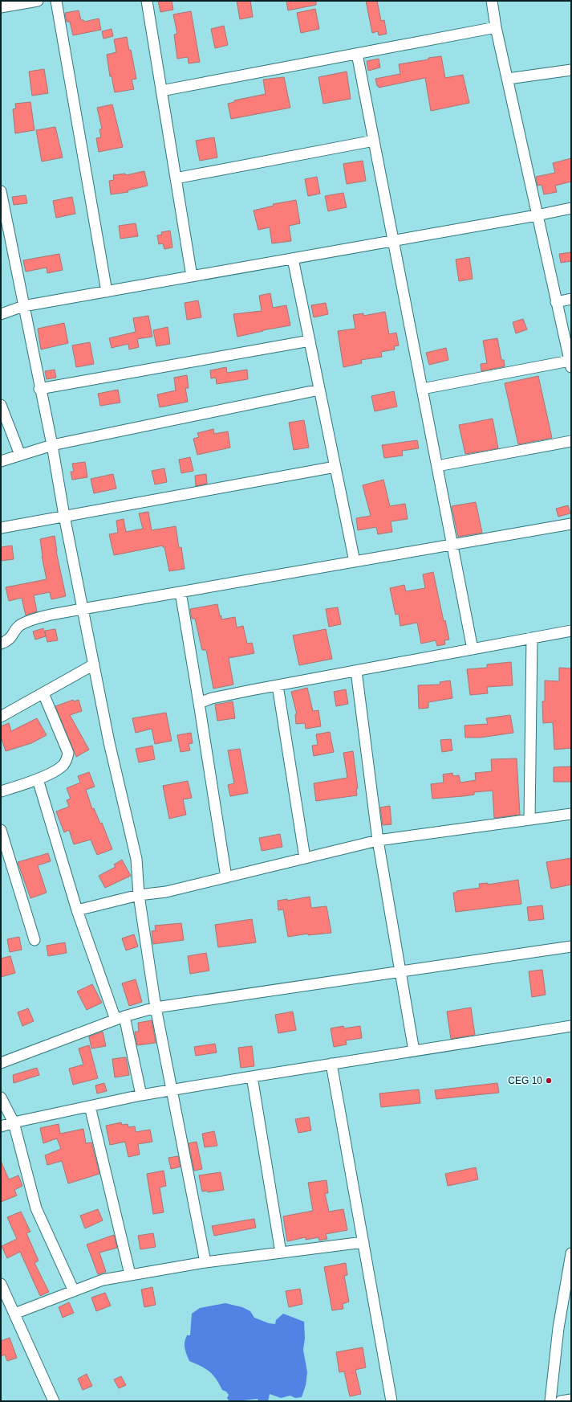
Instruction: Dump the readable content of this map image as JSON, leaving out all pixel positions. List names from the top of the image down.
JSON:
{
  "places": ["CEG 10"]
}
